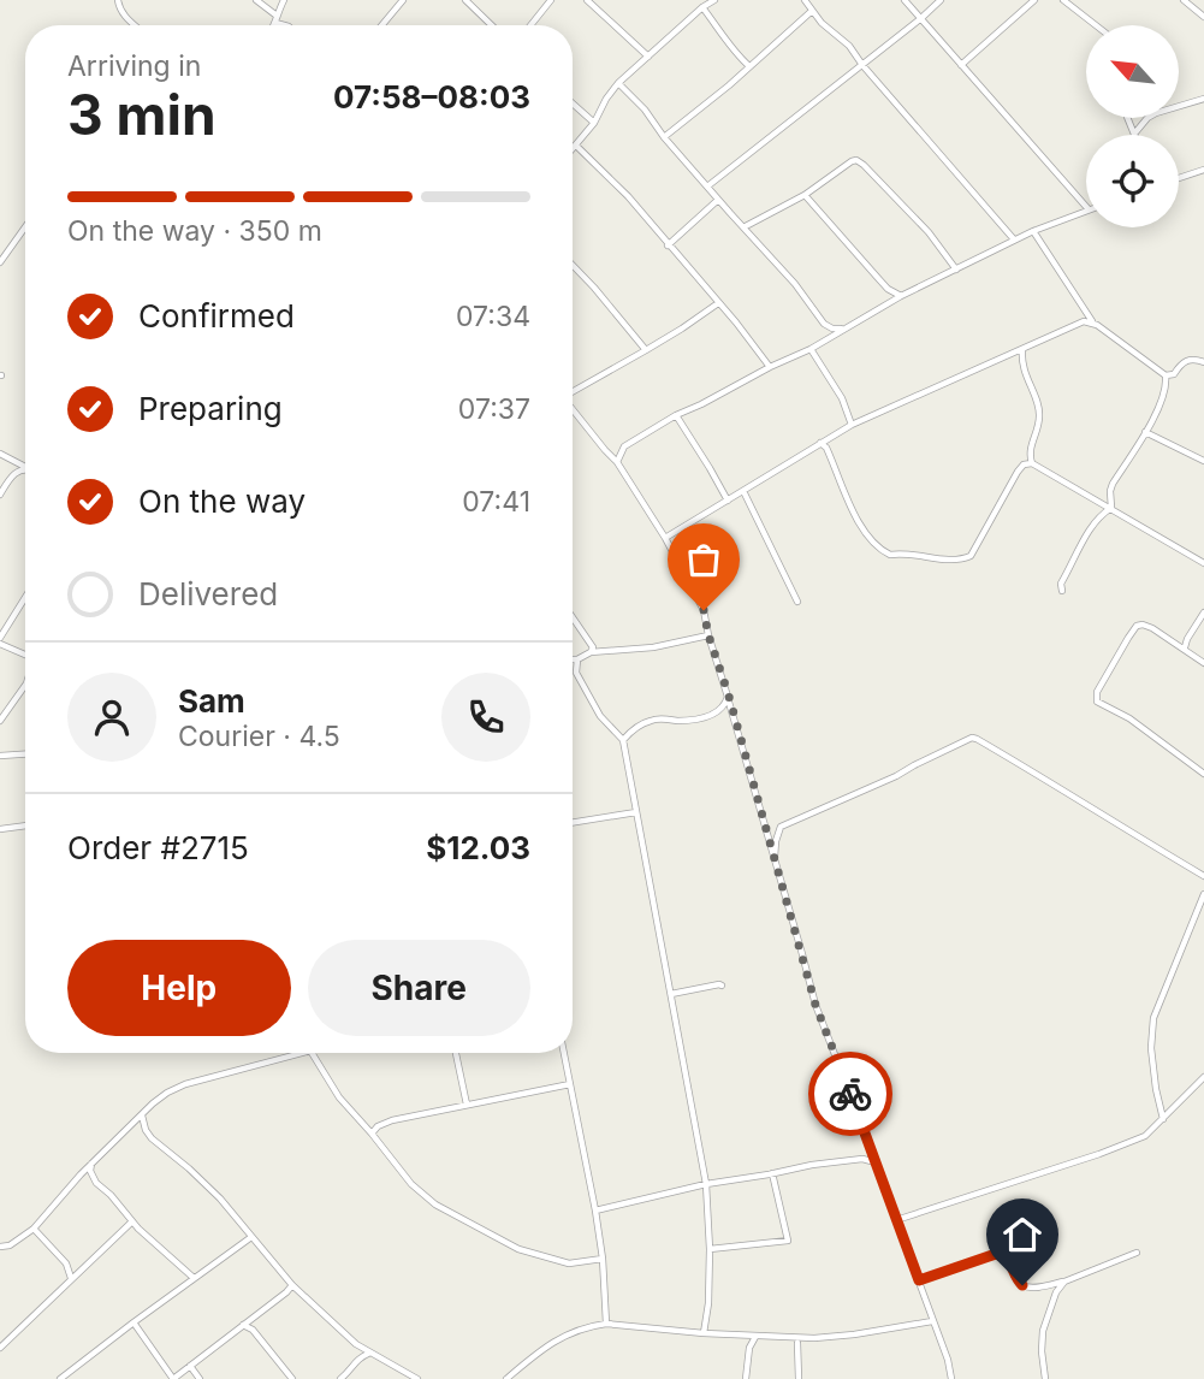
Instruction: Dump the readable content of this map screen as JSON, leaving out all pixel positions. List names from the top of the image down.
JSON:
{
  "north": "top left",
  "page": {
    "heading": ["3 min", "Arriving in", "07:58–08:03"],
    "panel": [
      "Sam",
      "Courier · 4.5",
      "Order #2715",
      "$12.03"
    ],
    "bar": "On the way · 350 m",
    "list": [
      ["Confirmed", "07:34"],
      ["Preparing", "07:37"],
      ["On the way", "07:41"],
      "Delivered"
    ],
    "buttons": ["Help", "Share"]
  }
}
